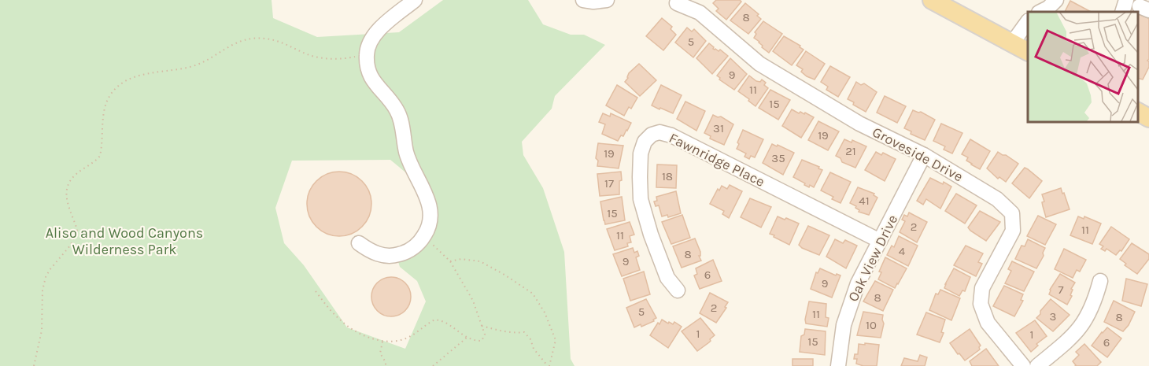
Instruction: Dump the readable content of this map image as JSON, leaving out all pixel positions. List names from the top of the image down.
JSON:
{
  "streets": {
    "street": ["Groveside Drive", "Fawnridge Place", "Oak View Drive"]
  },
  "crossings": [
    ["Groveside Drive", "Oak View Drive"],
    ["Fawnridge Place", "Oak View Drive"]
  ],
  "parks": ["Aliso and Wood Canyons Wilderness Park"],
  "house_numbers": [
    "8",
    "5",
    "9",
    "11",
    "15",
    "31",
    "19",
    "21",
    "19",
    "35",
    "18",
    "17",
    "41",
    "15",
    "2",
    "11",
    "11",
    "4",
    "8",
    "9",
    "6",
    "9",
    "7",
    "8",
    "2",
    "5",
    "11",
    "3",
    "8",
    "10",
    "1",
    "1",
    "15",
    "6"
  ]
}
